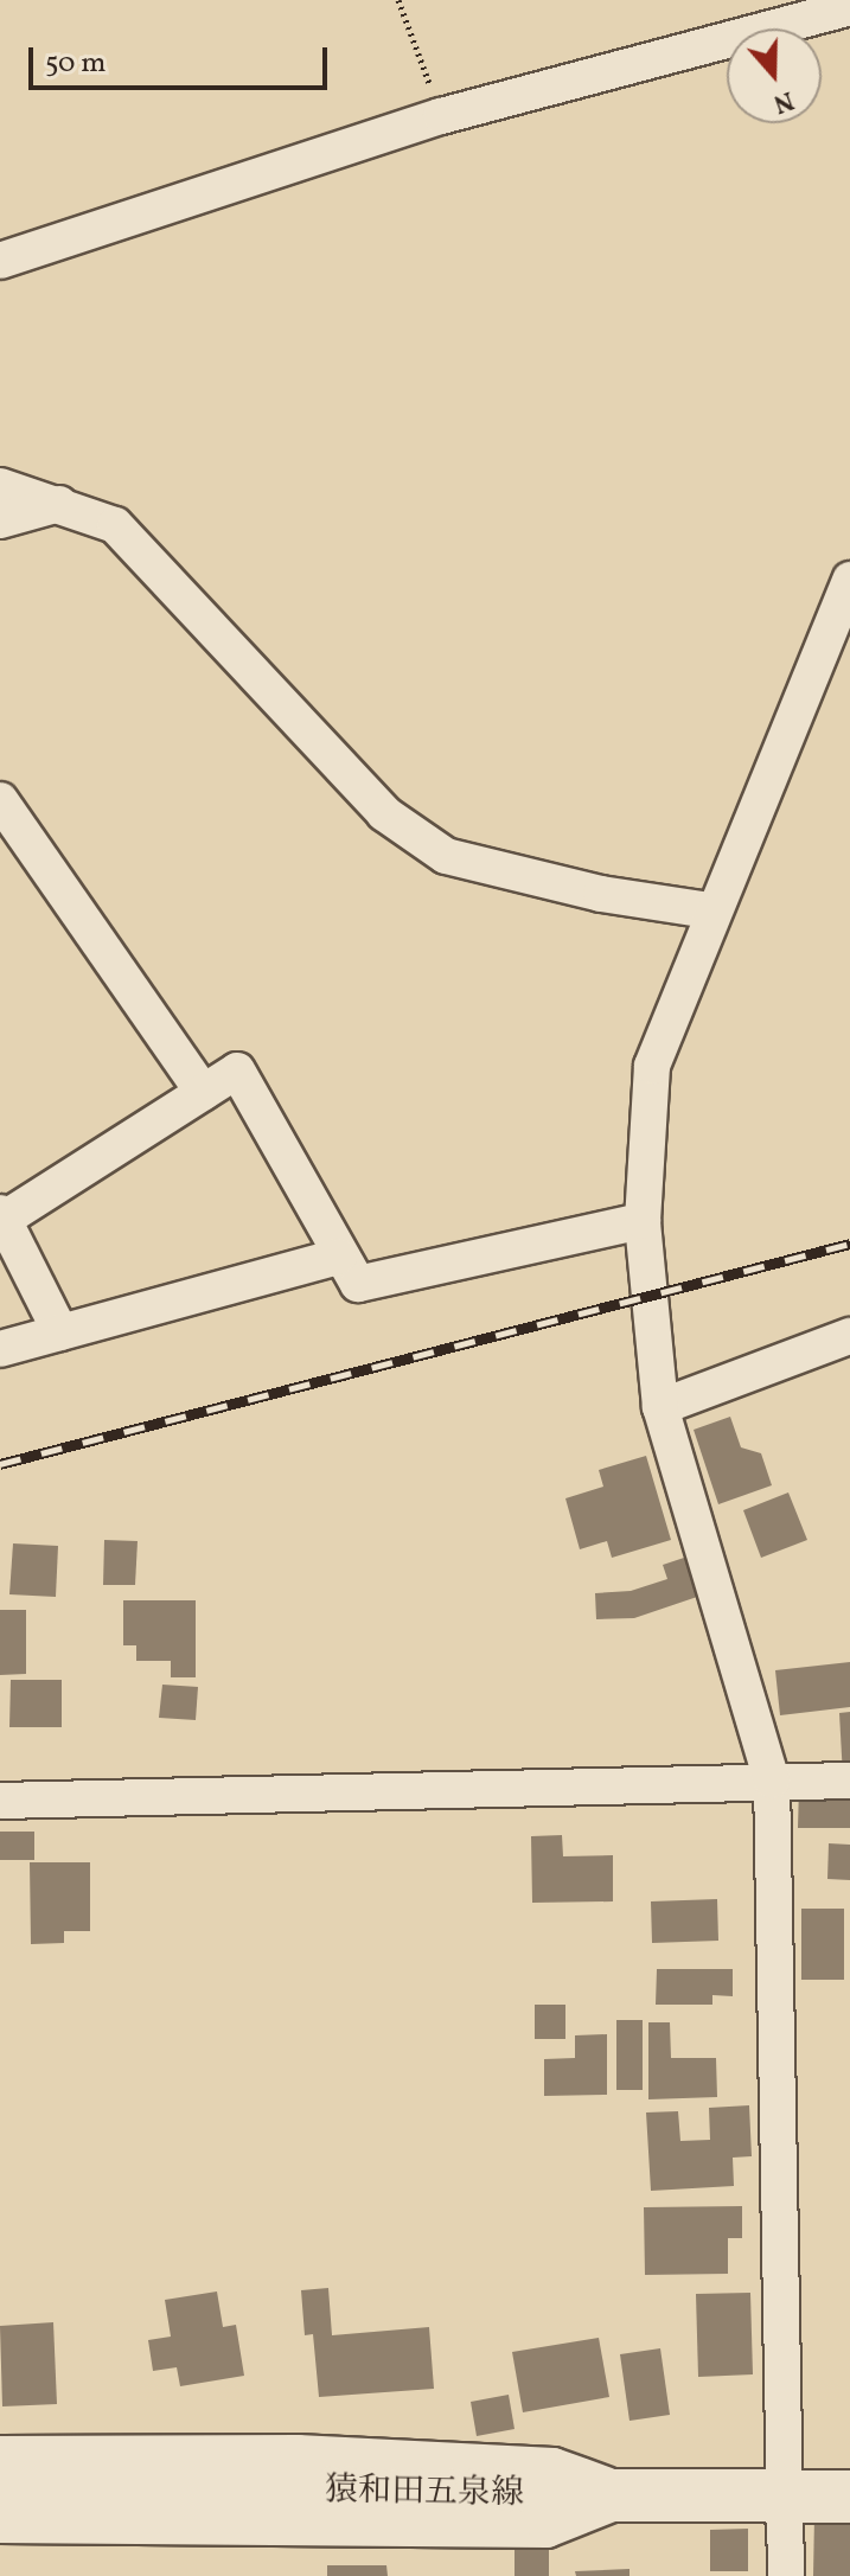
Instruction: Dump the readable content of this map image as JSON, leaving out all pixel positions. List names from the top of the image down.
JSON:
{
  "streets": {
    "main road": ["猿和田五泉線"]
  },
  "scale_bar": "50 m",
  "north": "bottom"
}
